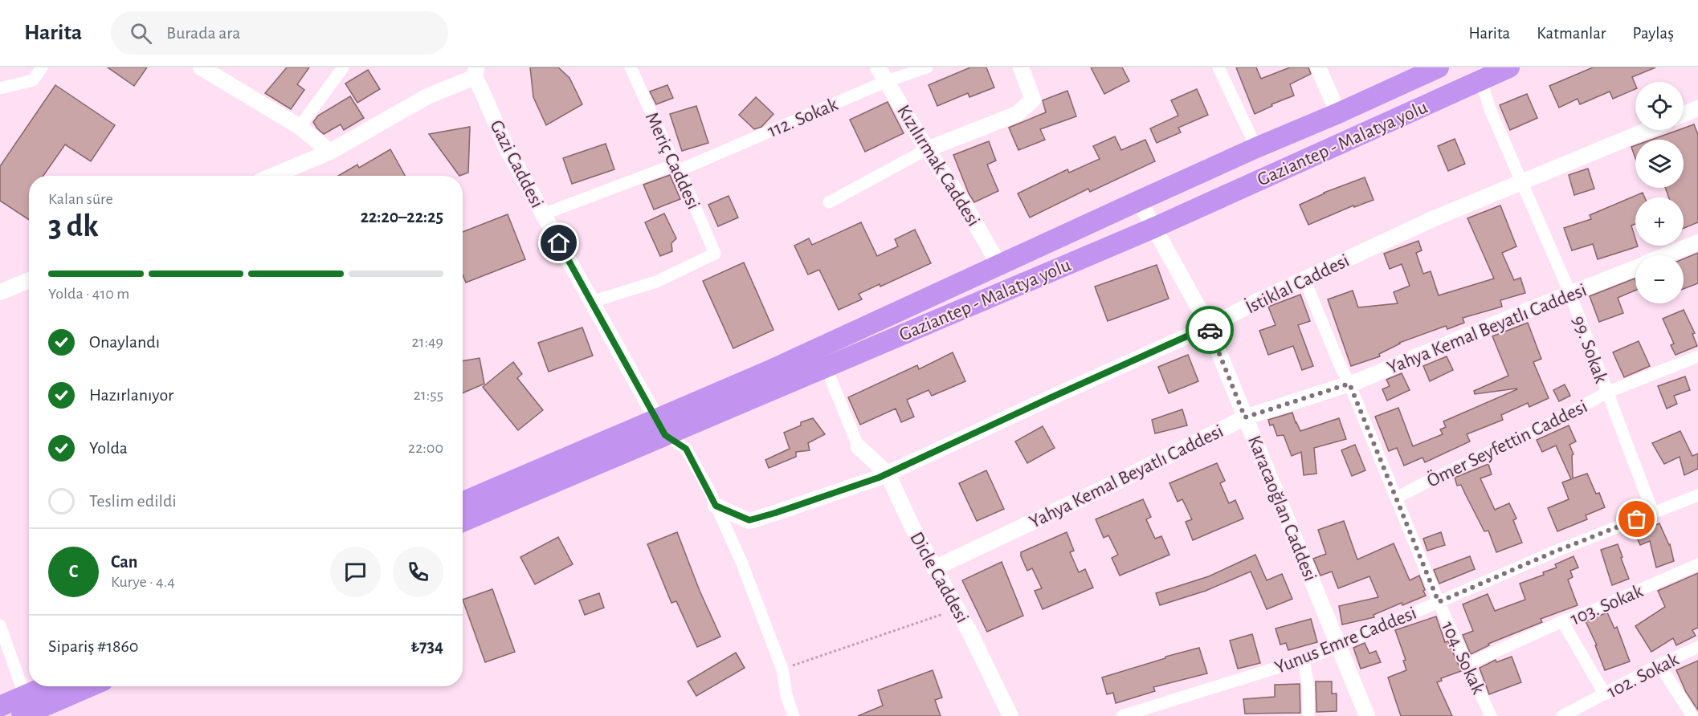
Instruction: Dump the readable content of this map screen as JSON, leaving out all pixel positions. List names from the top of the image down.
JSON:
{
  "streets": {
    "highway": ["Gaziantep - Malatya yolu"],
    "street": [
      "112. Sokak",
      "Meriç Caddesi",
      "Gazi Caddesi",
      "Kızılırmak Caddesi",
      "İstiklal Caddesi",
      "Yahya Kemal Beyatlı Caddesi",
      "99. Sokak",
      "Ömer Seyfettin Caddesi",
      "Karacaoğlan Caddesi",
      "Dicle Caddesi",
      "103. Sokak",
      "Yunus Emre Caddesi",
      "104. Sokak",
      "102. Sokak"
    ]
  },
  "crossings": [
    ["112. Sokak", "Meriç Caddesi"],
    ["112. Sokak", "Gazi Caddesi"],
    ["112. Sokak", "Kızılırmak Caddesi"],
    ["Gaziantep - Malatya yolu", "Gazi Caddesi"],
    ["Gaziantep - Malatya yolu", "Kızılırmak Caddesi"],
    ["Gaziantep - Malatya yolu", "99. Sokak"],
    ["Gaziantep - Malatya yolu", "Karacaoğlan Caddesi"],
    ["Meriç Caddesi", "Gazi Caddesi"],
    ["İstiklal Caddesi", "99. Sokak"],
    ["İstiklal Caddesi", "Karacaoğlan Caddesi"],
    ["İstiklal Caddesi", "Dicle Caddesi"],
    ["İstiklal Caddesi", "104. Sokak"],
    ["Yahya Kemal Beyatlı Caddesi", "99. Sokak"],
    ["Yahya Kemal Beyatlı Caddesi", "Karacaoğlan Caddesi"],
    ["Yahya Kemal Beyatlı Caddesi", "Dicle Caddesi"],
    ["Yahya Kemal Beyatlı Caddesi", "104. Sokak"],
    ["99. Sokak", "Ömer Seyfettin Caddesi"],
    ["99. Sokak", "Yunus Emre Caddesi"],
    ["Ömer Seyfettin Caddesi", "104. Sokak"],
    ["Karacaoğlan Caddesi", "Yunus Emre Caddesi"],
    ["103. Sokak", "102. Sokak"],
    ["Yunus Emre Caddesi", "104. Sokak"]
  ],
  "page": {
    "header": "Harita",
    "search": "Burada ara",
    "nav": ["Harita", "Katmanlar", "Paylaş"],
    "map_buttons": ["+", "−"],
    "heading": ["3 dk", "Kalan süre", "22:20–22:25"],
    "panel": [
      "Can",
      "Kurye · 4.4",
      "Sipariş #1860",
      "₺734"
    ],
    "bar": "Yolda · 410 m",
    "list": [
      ["Onaylandı", "21:49"],
      ["Hazırlanıyor", "21:55"],
      ["Yolda", "22:00"],
      "Teslim edildi"
    ],
    "round": "C"
  }
}
